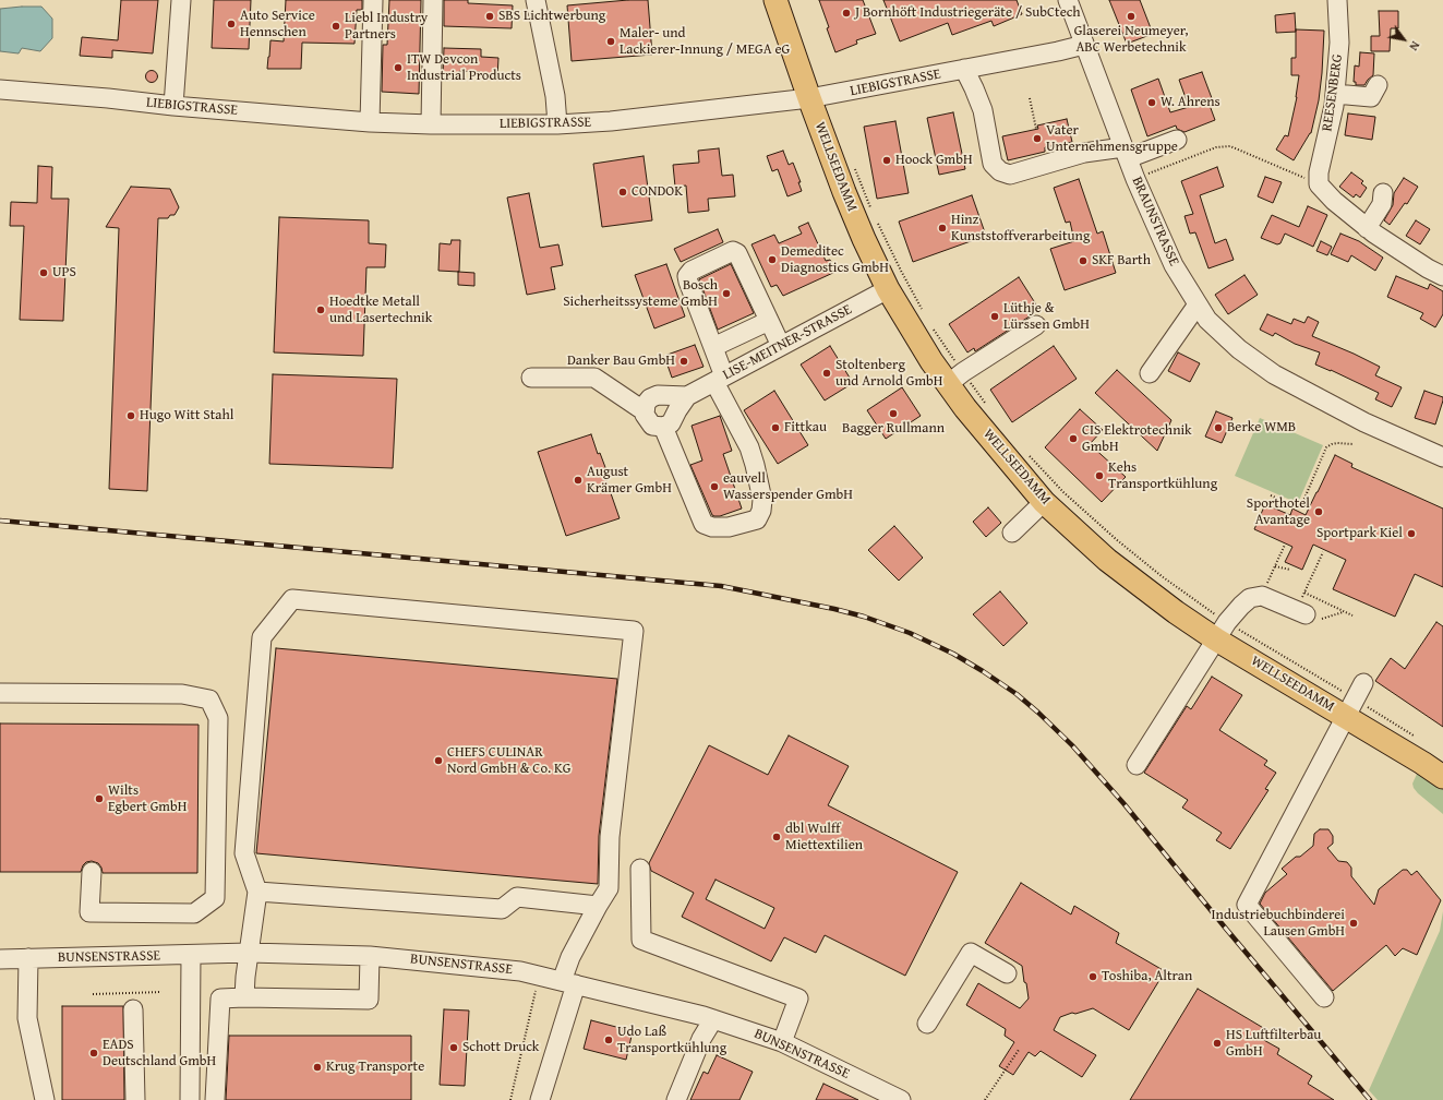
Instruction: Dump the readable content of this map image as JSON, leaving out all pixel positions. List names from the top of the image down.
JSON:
{
  "streets": {
    "main road": ["WELLSEEDAMM"],
    "street": [
      "LIEBIGSTRASSE",
      "REESENBERG",
      "BRAUNSTRASSE",
      "LISE-MEITNER-STRASSE",
      "BUNSENSTRASSE"
    ]
  },
  "crossings": [
    ["LIEBIGSTRASSE", "WELLSEEDAMM"],
    ["LIEBIGSTRASSE", "BRAUNSTRASSE"],
    ["WELLSEEDAMM", "LISE-MEITNER-STRASSE"]
  ],
  "places": [
    "J Bornhöft Industriegeräte / SubCtech",
    "SBS Lichtwerbung",
    "Glaserei Neumeyer, ABC Werbetechnik",
    "Auto Service Hennschen",
    "Liebl Industry Partners",
    "Maler- und Lackierer-Innung / MEGA eG",
    "ITW Devcon Industrial Products",
    "W. Ahrens",
    "Vater Unternehmensgruppe",
    "Hoock GmbH",
    "CONDOK",
    "Hinz Kunststoffverarbeitung",
    "Demeditec Diagnostics GmbH",
    "SKF Barth",
    "UPS",
    "Bosch Sicherheitssysteme GmbH",
    "Hoedtke Metall und Lasertechnik",
    "Lüthje & Lürssen GmbH",
    "Danker Bau GmbH",
    "Stoltenberg und Arnold GmbH",
    "Bagger Rullmann",
    "Hugo Witt Stahl",
    "Fittkau",
    "Berke WMB",
    "CIS Elektrotechnik GmbH",
    "Kehs Transportkühlung",
    "August Krämer GmbH",
    "eauvell Wasserspender GmbH",
    "Sporthotel Avantage",
    "Sportpark Kiel",
    "CHEFS CULINAR Nord GmbH & Co. KG",
    "Wilts Egbert GmbH",
    "dbl Wulff Miettextilien",
    "Industriebuchbinderei Lausen GmbH",
    "Toshiba, Altran",
    "Udo Laß Transportkühlung",
    "HS Luftfilterbau GmbH",
    "Schott Druck",
    "EADS Deutschland GmbH",
    "Krug Transporte"
  ],
  "north": "bottom right"
}
